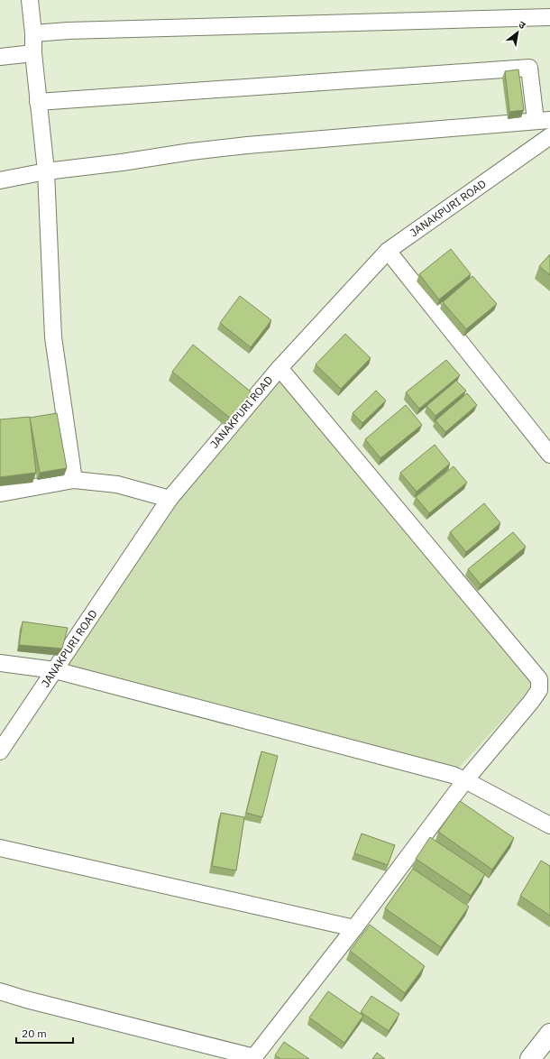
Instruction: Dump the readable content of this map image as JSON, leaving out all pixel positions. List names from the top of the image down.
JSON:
{
  "streets": {
    "street": ["JANAKPURI ROAD"]
  },
  "scale_bar": "20 m",
  "north": "top right"
}
